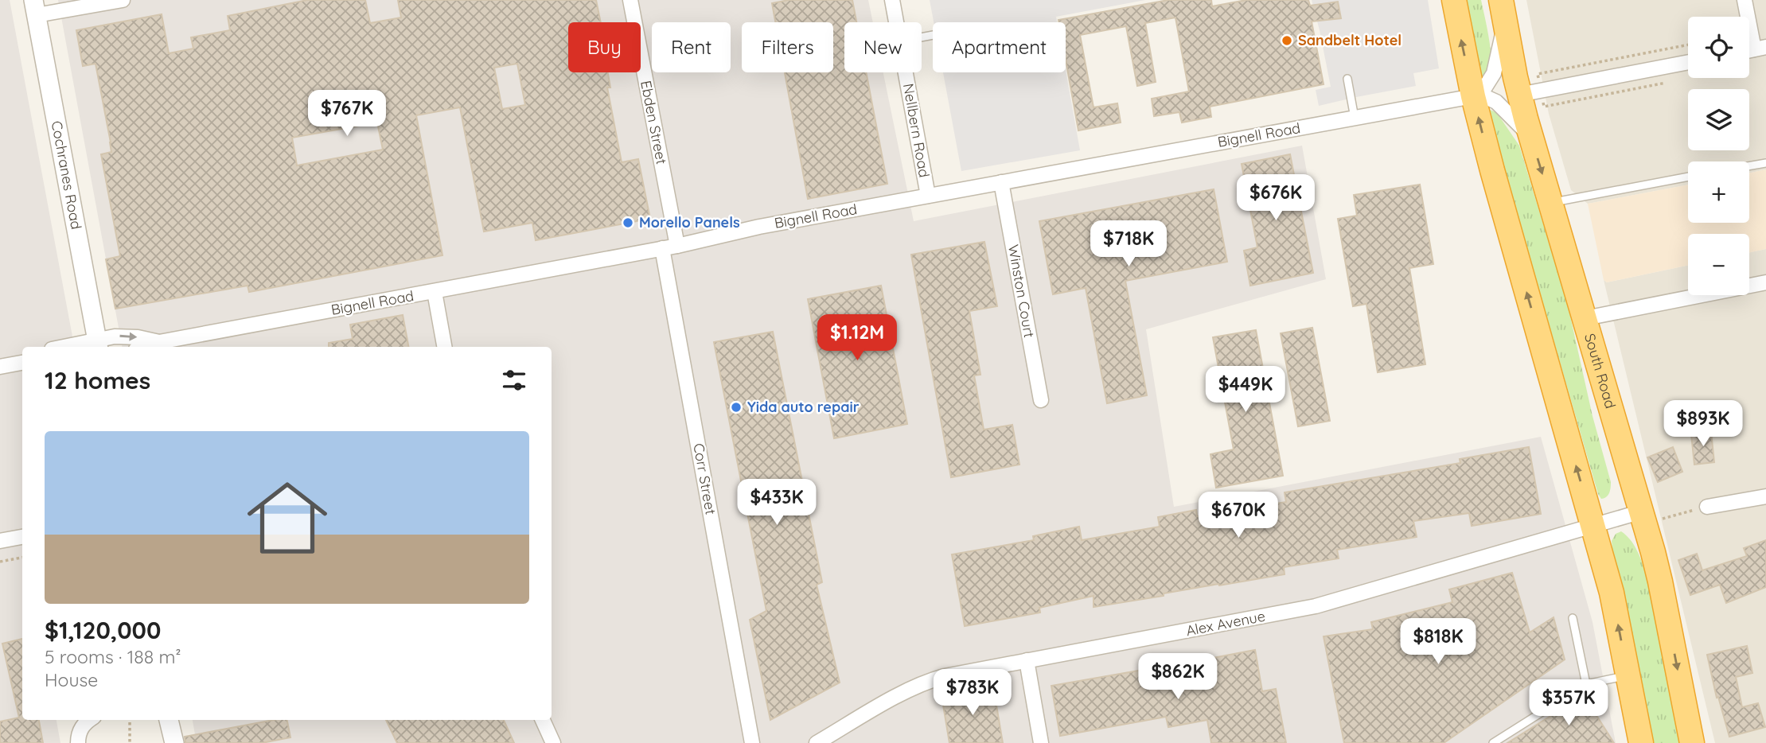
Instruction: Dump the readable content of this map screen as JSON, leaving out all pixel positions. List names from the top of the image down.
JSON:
{
  "streets": {
    "highway": ["South Road"],
    "street": [
      "Ebden Street",
      "Nellbern Road",
      "Bignell Road",
      "Cochranes Road",
      "Winston Court",
      "Corr Street",
      "Alex Avenue"
    ]
  },
  "crossings": [
    ["Ebden Street", "Bignell Road"],
    ["Nellbern Road", "Bignell Road"],
    ["Bignell Road", "Cochranes Road"],
    ["Bignell Road", "Winston Court"],
    ["Bignell Road", "Corr Street"],
    ["South Road", "Alex Avenue"]
  ],
  "places": ["Sandbelt Hotel", "Morello Panels", "Yida auto repair"],
  "page": {
    "map_buttons": ["+", "−"],
    "chip": [
      "Buy",
      "Rent",
      "Filters",
      "New",
      "Apartment"
    ],
    "price": [
      "$767K",
      "$676K",
      "$718K",
      "$1.12M",
      "$449K",
      "$893K",
      "$433K",
      "$670K",
      "$818K",
      "$862K",
      "$783K",
      "$357K"
    ],
    "heading": "12 homes",
    "list": [
      {
        "name": "$1,120,000",
        "note": "5 rooms · 188 m² · House"
      }
    ]
  }
}
